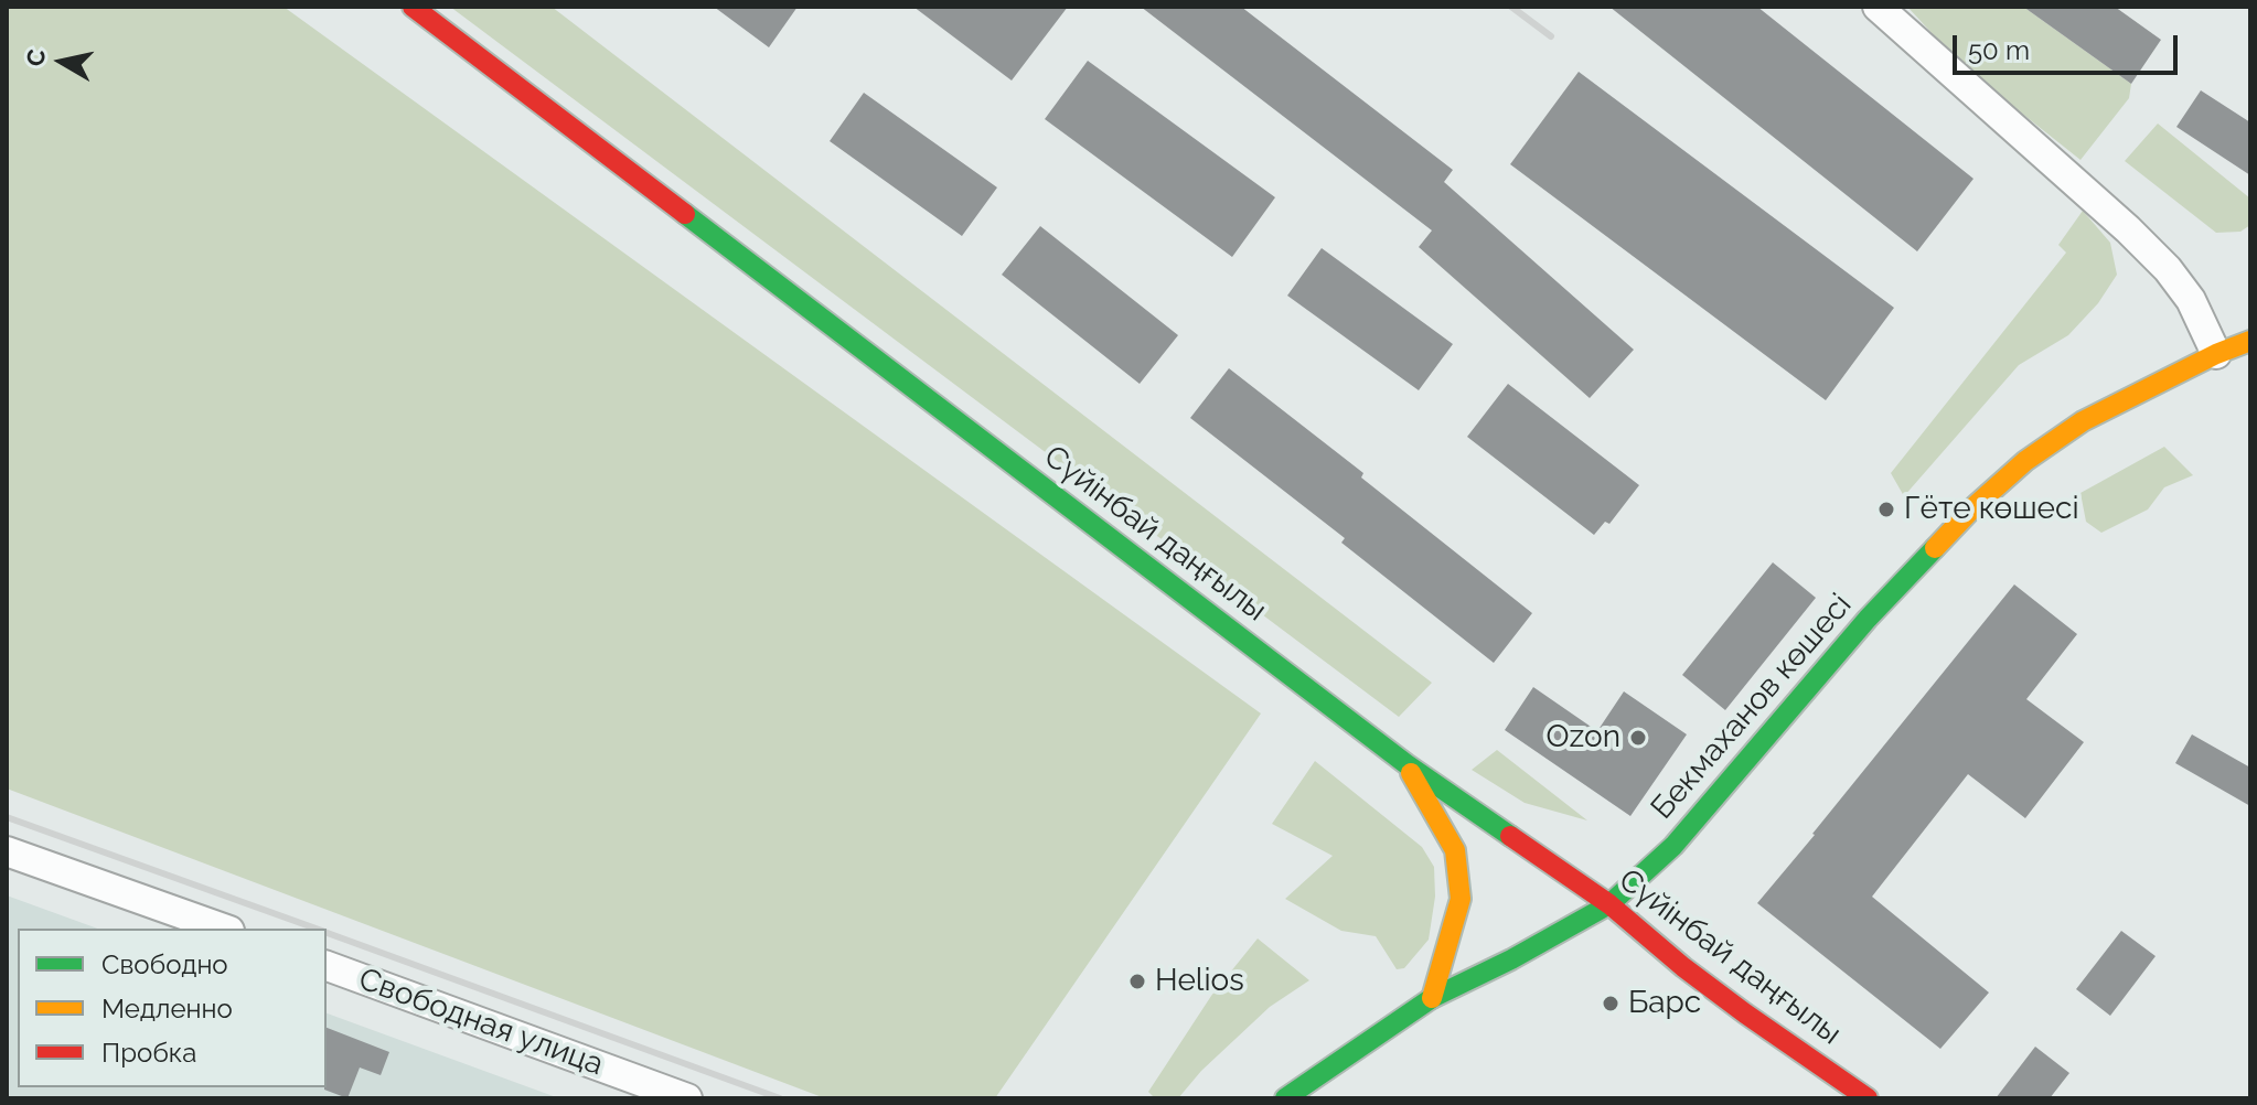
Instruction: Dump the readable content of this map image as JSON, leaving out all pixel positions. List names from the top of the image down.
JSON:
{
  "streets": {
    "main road": ["Сүйінбай даңғылы", "Бекмаханов көшесі"],
    "street": ["Свободная улица"]
  },
  "crossings": [
    ["Сүйінбай даңғылы", "Бекмаханов көшесі"]
  ],
  "places": [
    "Гёте көшесі",
    "Ozon",
    "Helios",
    "Барс"
  ],
  "legend": ["Свободно", "Медленно", "Пробка"],
  "scale_bar": "50 m",
  "north": "left"
}
